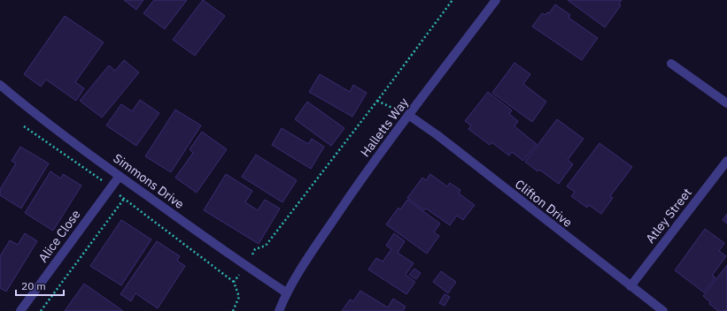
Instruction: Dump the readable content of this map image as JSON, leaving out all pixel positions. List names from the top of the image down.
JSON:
{
  "streets": {
    "street": [
      "Halletts Way",
      "Simmons Drive",
      "Clifton Drive",
      "Atley Street",
      "Alice Close"
    ]
  },
  "crossings": [
    ["Halletts Way", "Simmons Drive"],
    ["Halletts Way", "Clifton Drive"],
    ["Simmons Drive", "Alice Close"],
    ["Clifton Drive", "Atley Street"]
  ],
  "scale_bar": "20 m"
}
